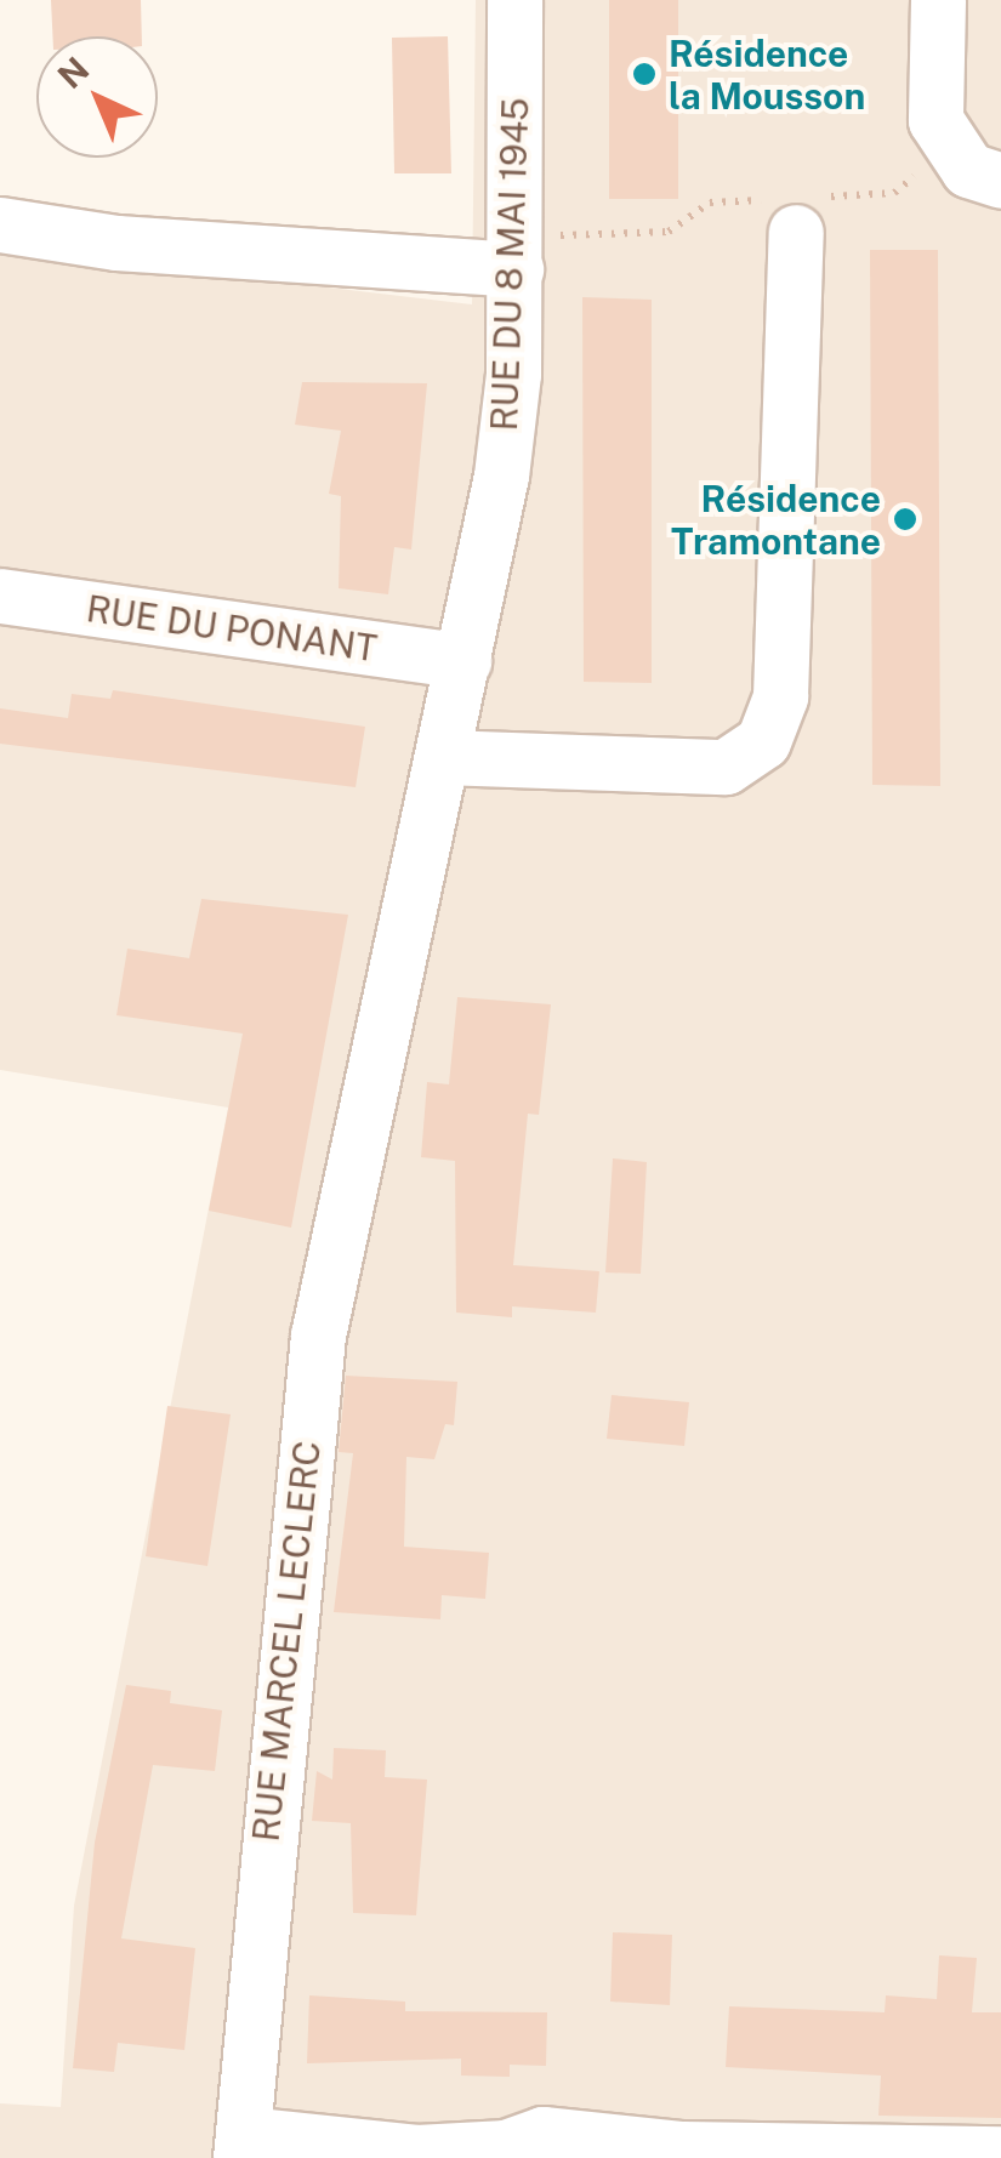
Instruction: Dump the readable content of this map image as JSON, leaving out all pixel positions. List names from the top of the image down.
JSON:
{
  "streets": {
    "street": ["RUE DU 8 MAI 1945", "RUE DU PONANT", "RUE MARCEL LECLERC"]
  },
  "crossings": [
    ["RUE DU 8 MAI 1945", "RUE DU PONANT"],
    ["RUE DU 8 MAI 1945", "RUE MARCEL LECLERC"]
  ],
  "places": ["Résidence la Mousson", "Résidence Tramontane"],
  "north": "top left"
}
